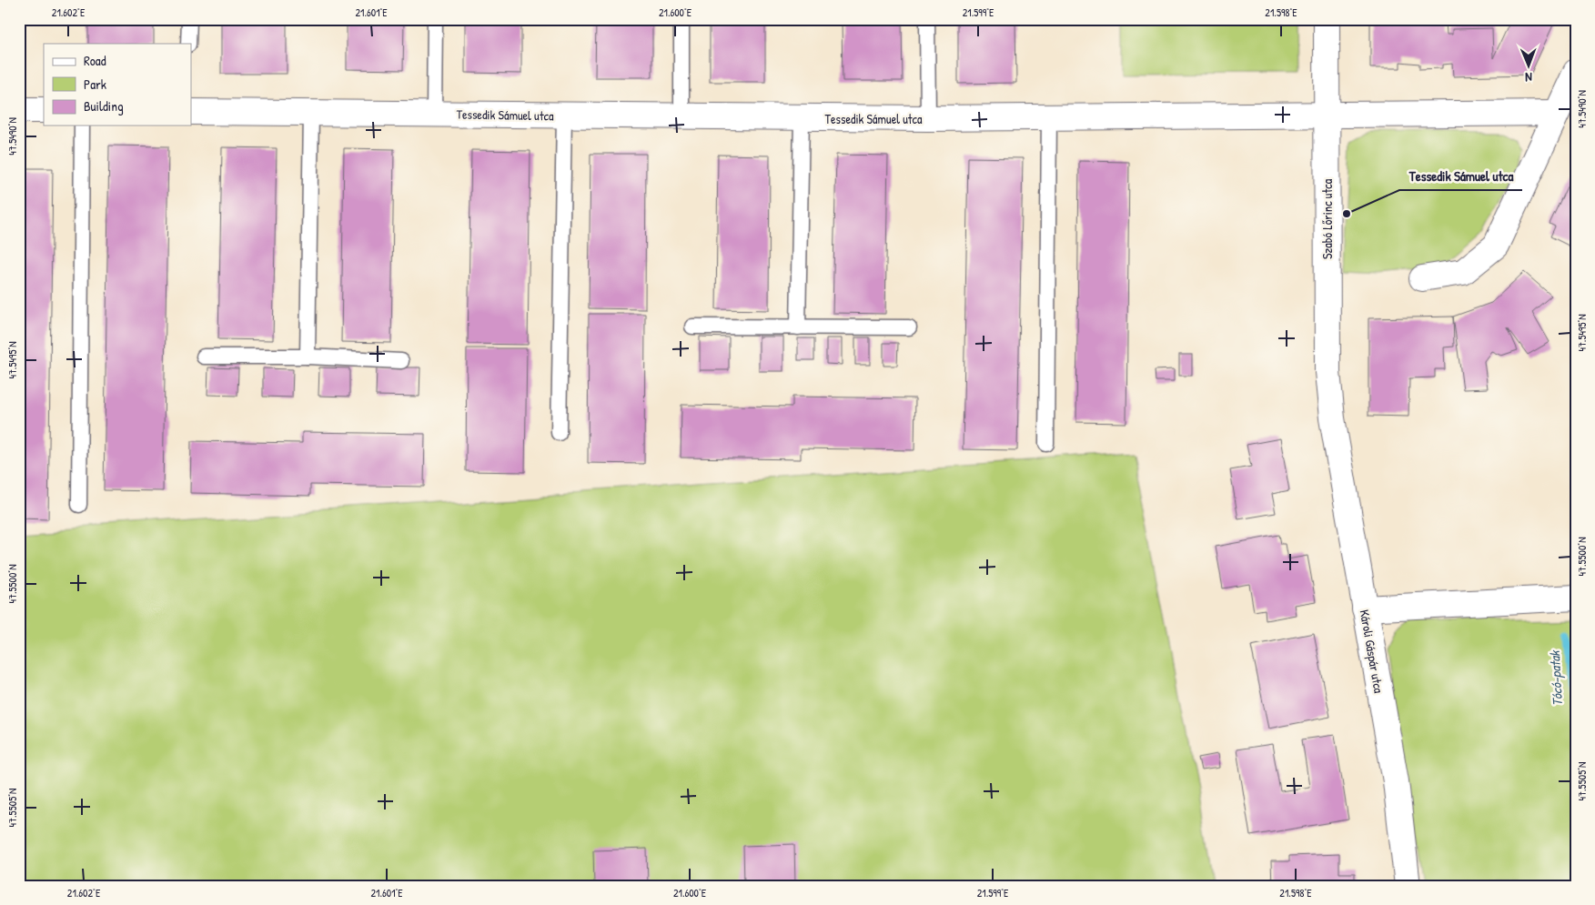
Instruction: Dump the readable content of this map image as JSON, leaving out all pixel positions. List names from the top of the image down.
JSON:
{
  "streets": {
    "street": ["Tessedik Sámuel utca", "Szabó Lőrinc utca", "Károli Gáspár utca"]
  },
  "crossings": [
    ["Tessedik Sámuel utca", "Szabó Lőrinc utca"],
    ["Szabó Lőrinc utca", "Károli Gáspár utca"]
  ],
  "water": ["Tócó-patak"],
  "places": ["Tessedik Sámuel utca"],
  "legend": ["Road", "Park", "Building"],
  "north": "bottom",
  "coordinates": [
    "21.602°E",
    "21.601°E",
    "21.600°E",
    "21.599°E",
    "21.598°E",
    "47.5490°N",
    "47.5495°N",
    "47.5500°N",
    "47.5505°N"
  ]
}
